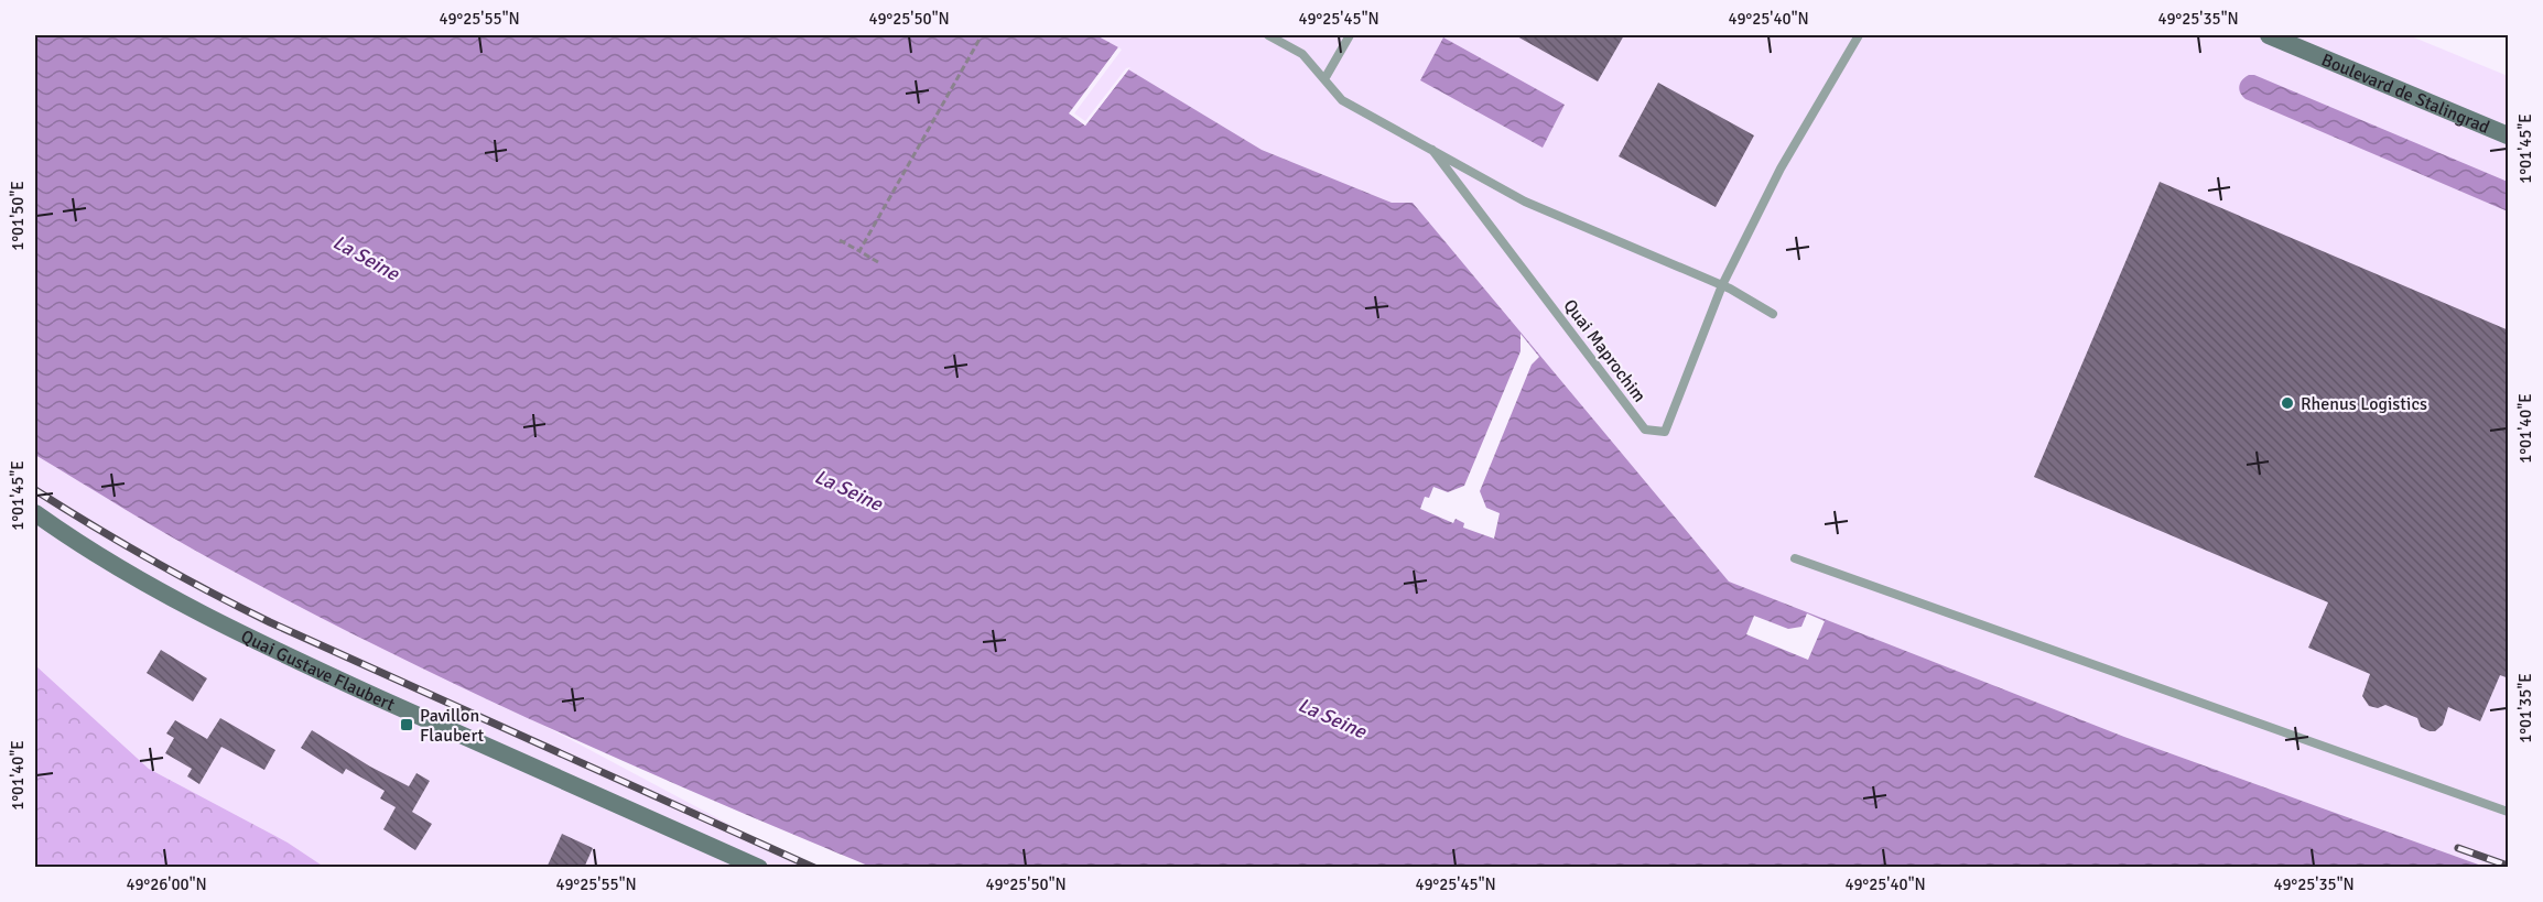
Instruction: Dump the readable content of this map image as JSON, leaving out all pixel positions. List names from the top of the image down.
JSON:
{
  "streets": {
    "main road": ["Boulevard de Stalingrad", "Quai Gustave Flaubert"],
    "lane": ["Quai Maprochim"]
  },
  "water": ["La Seine"],
  "places": {
    "other": ["Rhenus Logistics"],
    "transit": ["Pavillon Flaubert"]
  },
  "coordinates": [
    "49°25'55\"N",
    "49°25'50\"N",
    "49°25'45\"N",
    "49°25'40\"N",
    "49°25'35\"N",
    "1°01'45\"E",
    "1°01'50\"E",
    "1°01'40\"E",
    "1°01'35\"E",
    "49°26'00\"N"
  ]
}
